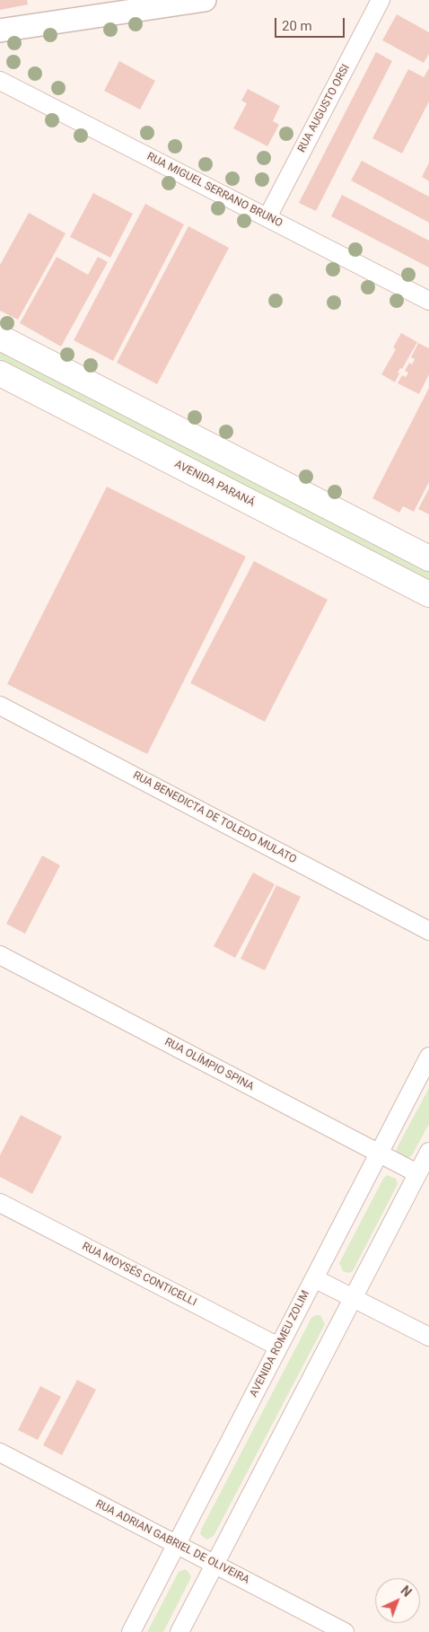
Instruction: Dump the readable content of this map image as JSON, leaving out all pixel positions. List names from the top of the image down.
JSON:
{
  "streets": {
    "main road": ["AVENIDA PARANÁ"],
    "street": [
      "RUA AUGUSTO ORSI",
      "RUA MIGUEL SERRANO BRUNO",
      "RUA BENEDICTA DE TOLEDO MULATO",
      "RUA OLÍMPIO SPINA",
      "RUA MOYSÉS CONTICELLI",
      "AVENIDA ROMEU ZOLIM",
      "RUA ADRIAN GABRIEL DE OLIVEIRA"
    ]
  },
  "crossings": [
    ["RUA AUGUSTO ORSI", "RUA MIGUEL SERRANO BRUNO"],
    ["RUA OLÍMPIO SPINA", "AVENIDA ROMEU ZOLIM"],
    ["RUA MOYSÉS CONTICELLI", "AVENIDA ROMEU ZOLIM"],
    ["AVENIDA ROMEU ZOLIM", "RUA ADRIAN GABRIEL DE OLIVEIRA"]
  ],
  "scale_bar": "20 m",
  "north": "top right"
}
